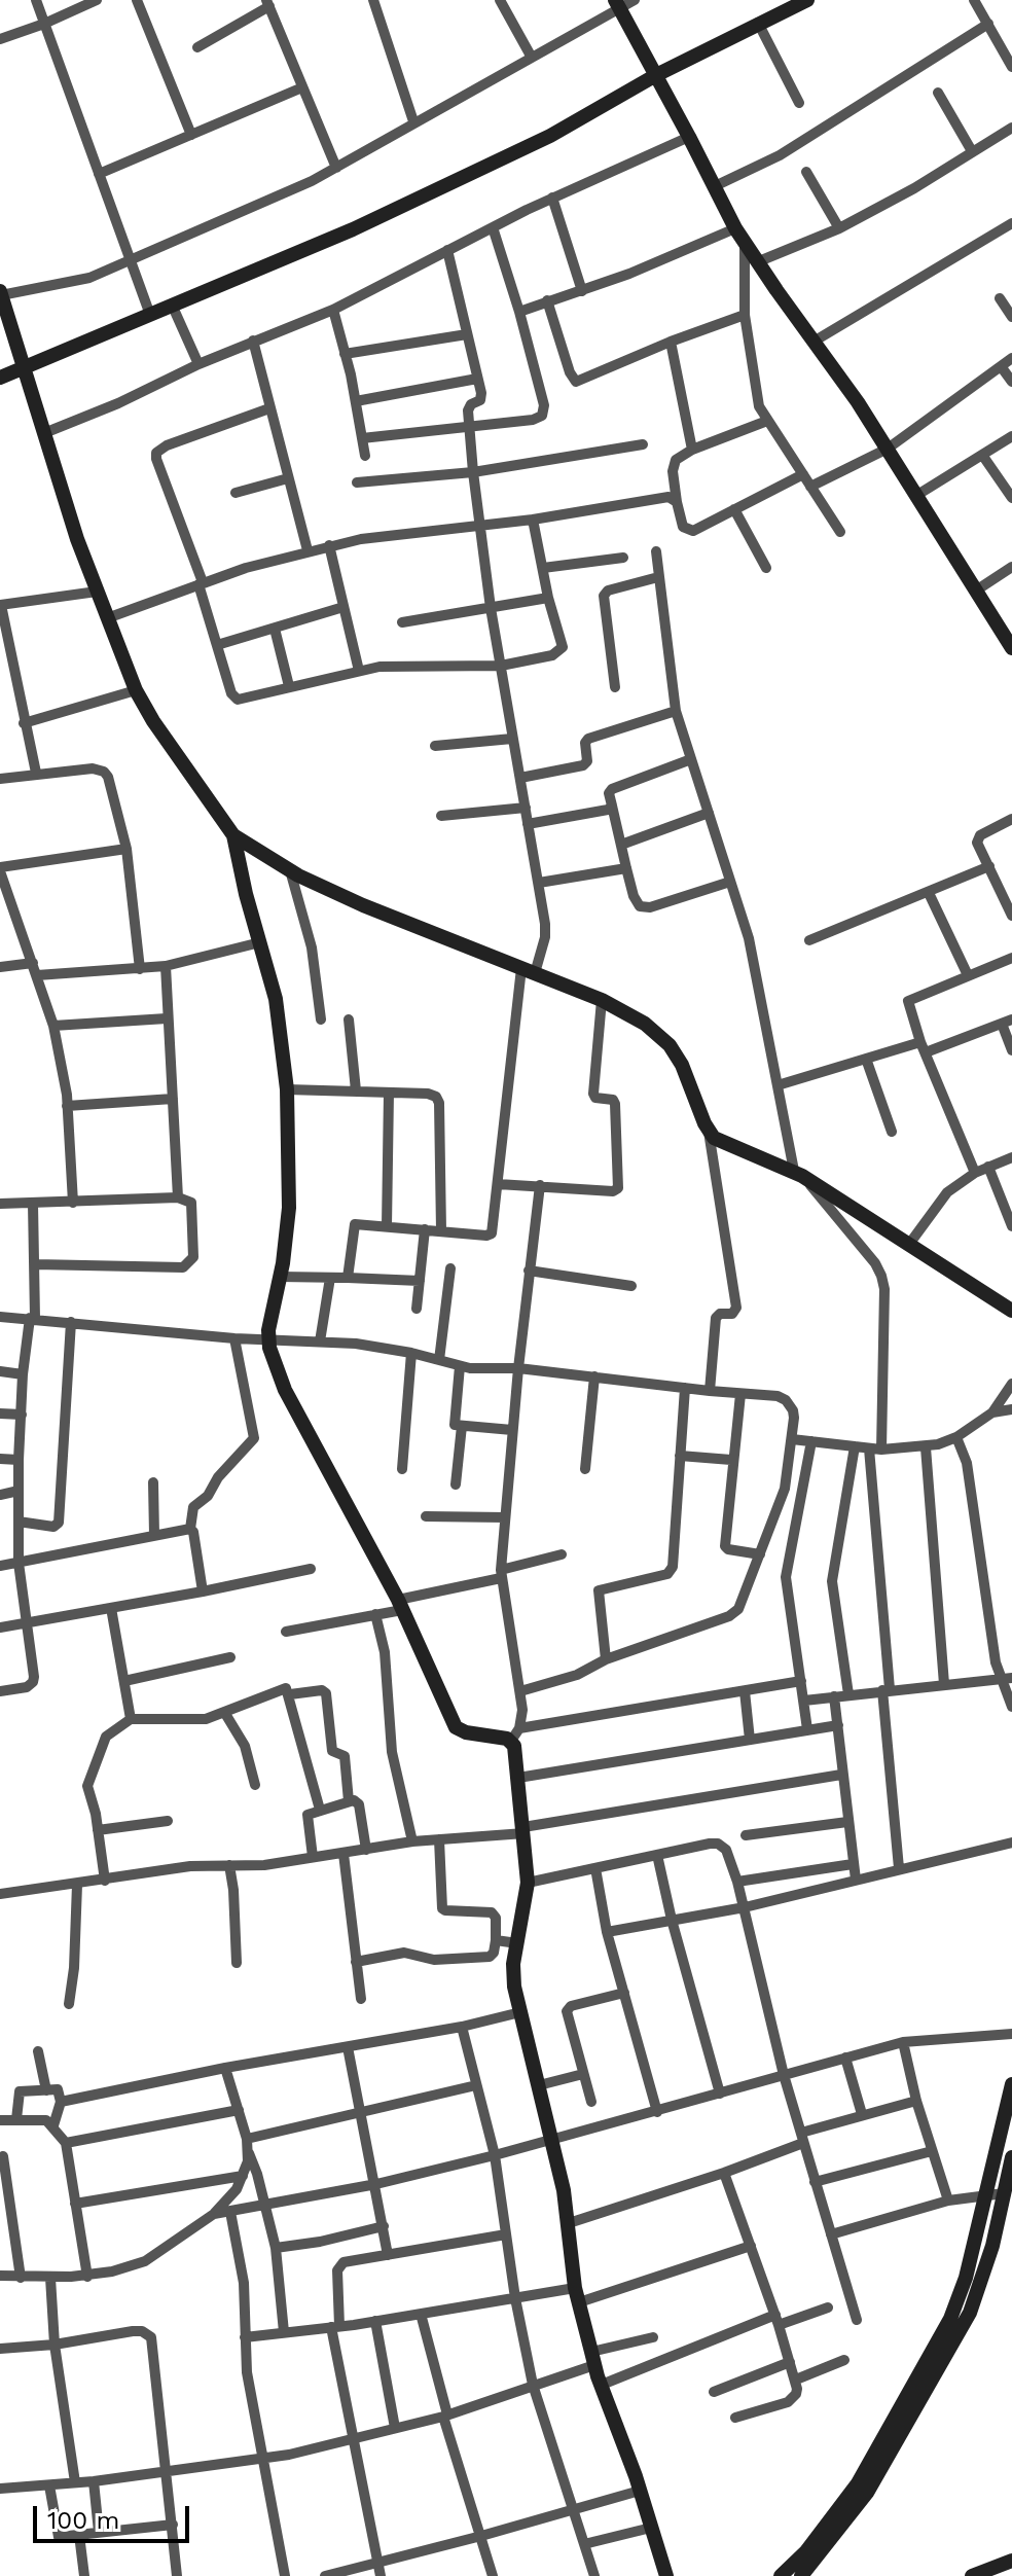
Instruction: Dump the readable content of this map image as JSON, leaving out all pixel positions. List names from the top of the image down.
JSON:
{
  "scale_bar": "100 m"
}
